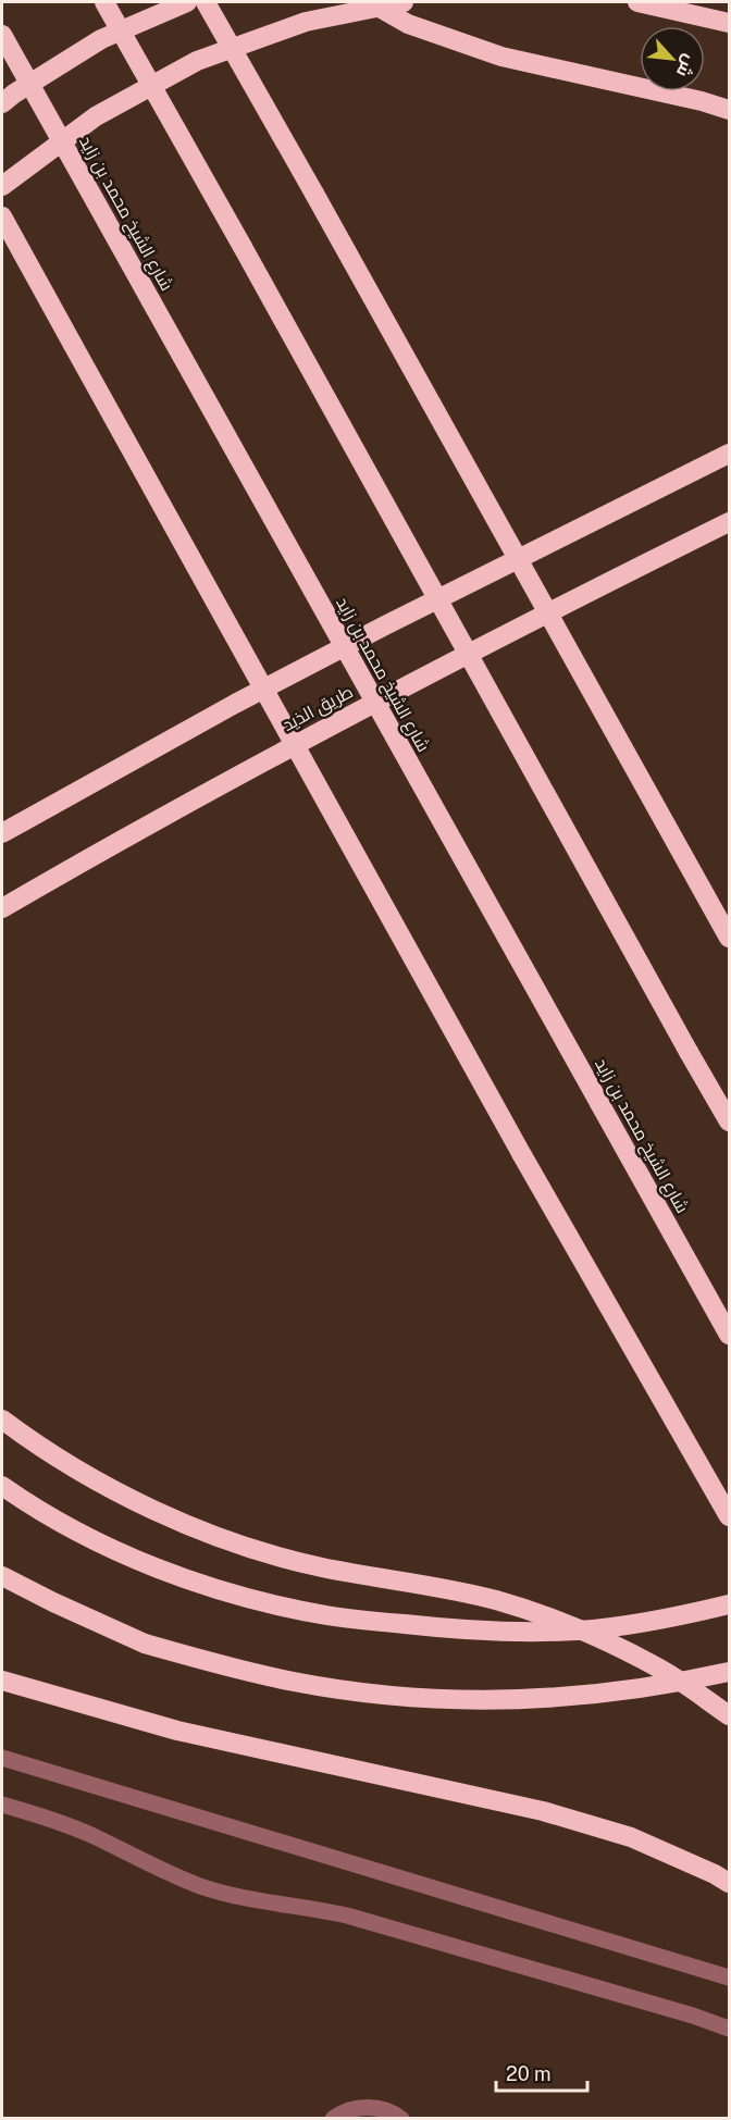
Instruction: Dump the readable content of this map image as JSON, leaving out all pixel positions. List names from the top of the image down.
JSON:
{
  "streets": {
    "highway": ["شارع الشيخ محمد بن زايد", "طريق الذيد"]
  },
  "scale_bar": "20 m",
  "north": "bottom right"
}
